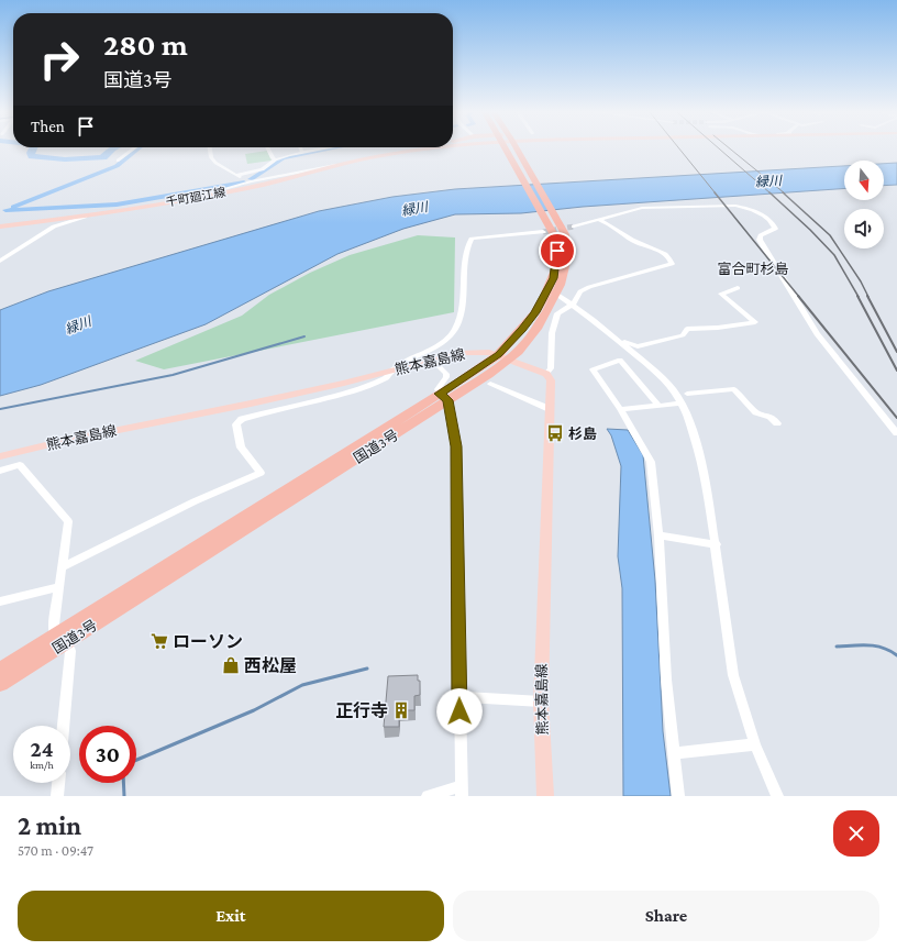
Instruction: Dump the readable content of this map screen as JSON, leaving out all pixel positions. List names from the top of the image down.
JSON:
{
  "streets": {
    "highway": ["国道3号"],
    "main road": ["千町廻江線", "熊本嘉島線"]
  },
  "crossings": [
    ["熊本嘉島線", "国道3号"]
  ],
  "districts": ["富合町杉島"],
  "water": ["緑川"],
  "places": {
    "bus stop": ["杉島"],
    "supermarket": ["ローソン"],
    "shop": ["西松屋"],
    "building": ["正行寺"]
  },
  "north": "bottom",
  "page": {
    "turn": ["280 m", "国道3号"],
    "then": "Then",
    "speed": "24 km/h",
    "limit": "30",
    "heading": ["2 min", "570 m · 09:47"],
    "buttons": ["Exit", "Share"]
  }
}
